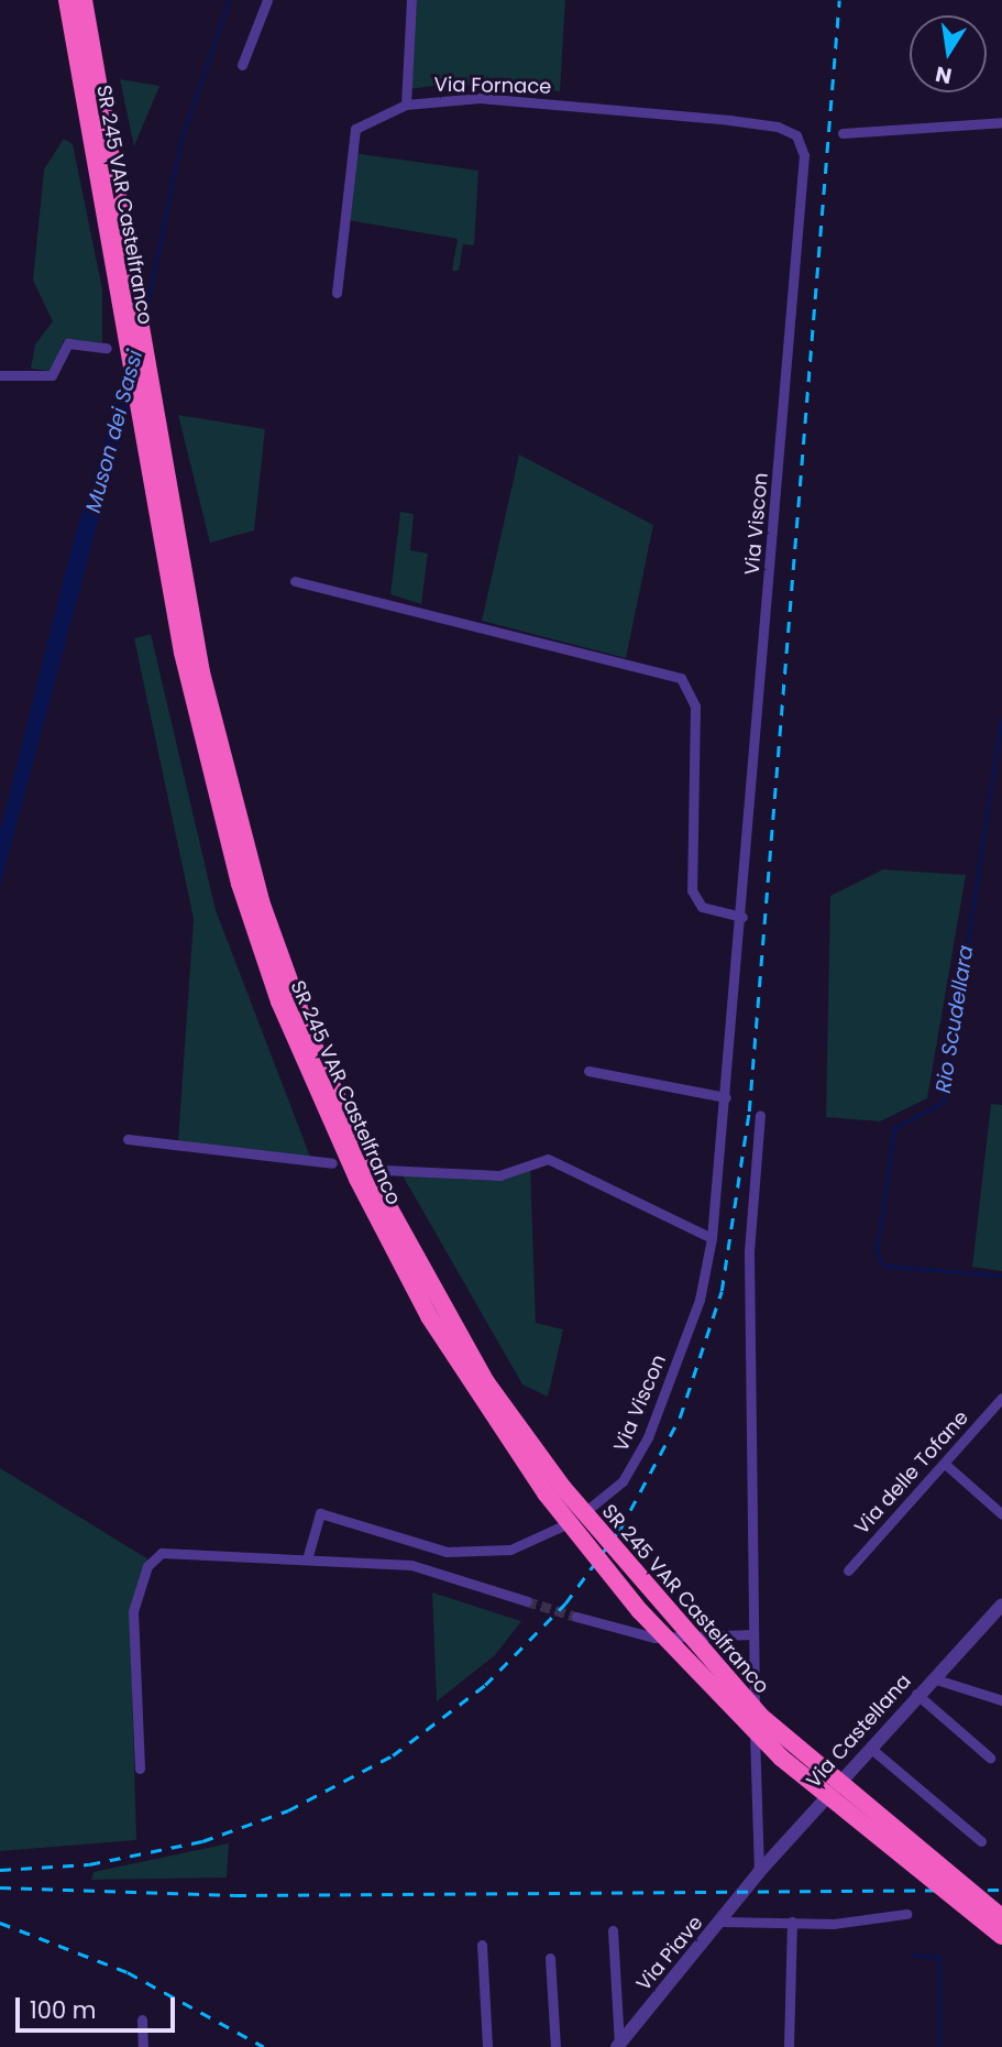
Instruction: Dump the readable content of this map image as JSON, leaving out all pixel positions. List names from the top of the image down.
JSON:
{
  "streets": {
    "highway": ["SR 245 VAR Castelfranco"],
    "street": [
      "Via Fornace",
      "Via Viscon",
      "Via delle Tofane",
      "Via Castellana",
      "Via Piave"
    ]
  },
  "crossings": [
    ["Via Fornace", "Via Viscon"],
    ["Via Castellana", "Via Piave"]
  ],
  "water": ["Muson dei Sassi", "Rio Scudellara"],
  "scale_bar": "100 m",
  "north": "bottom"
}
